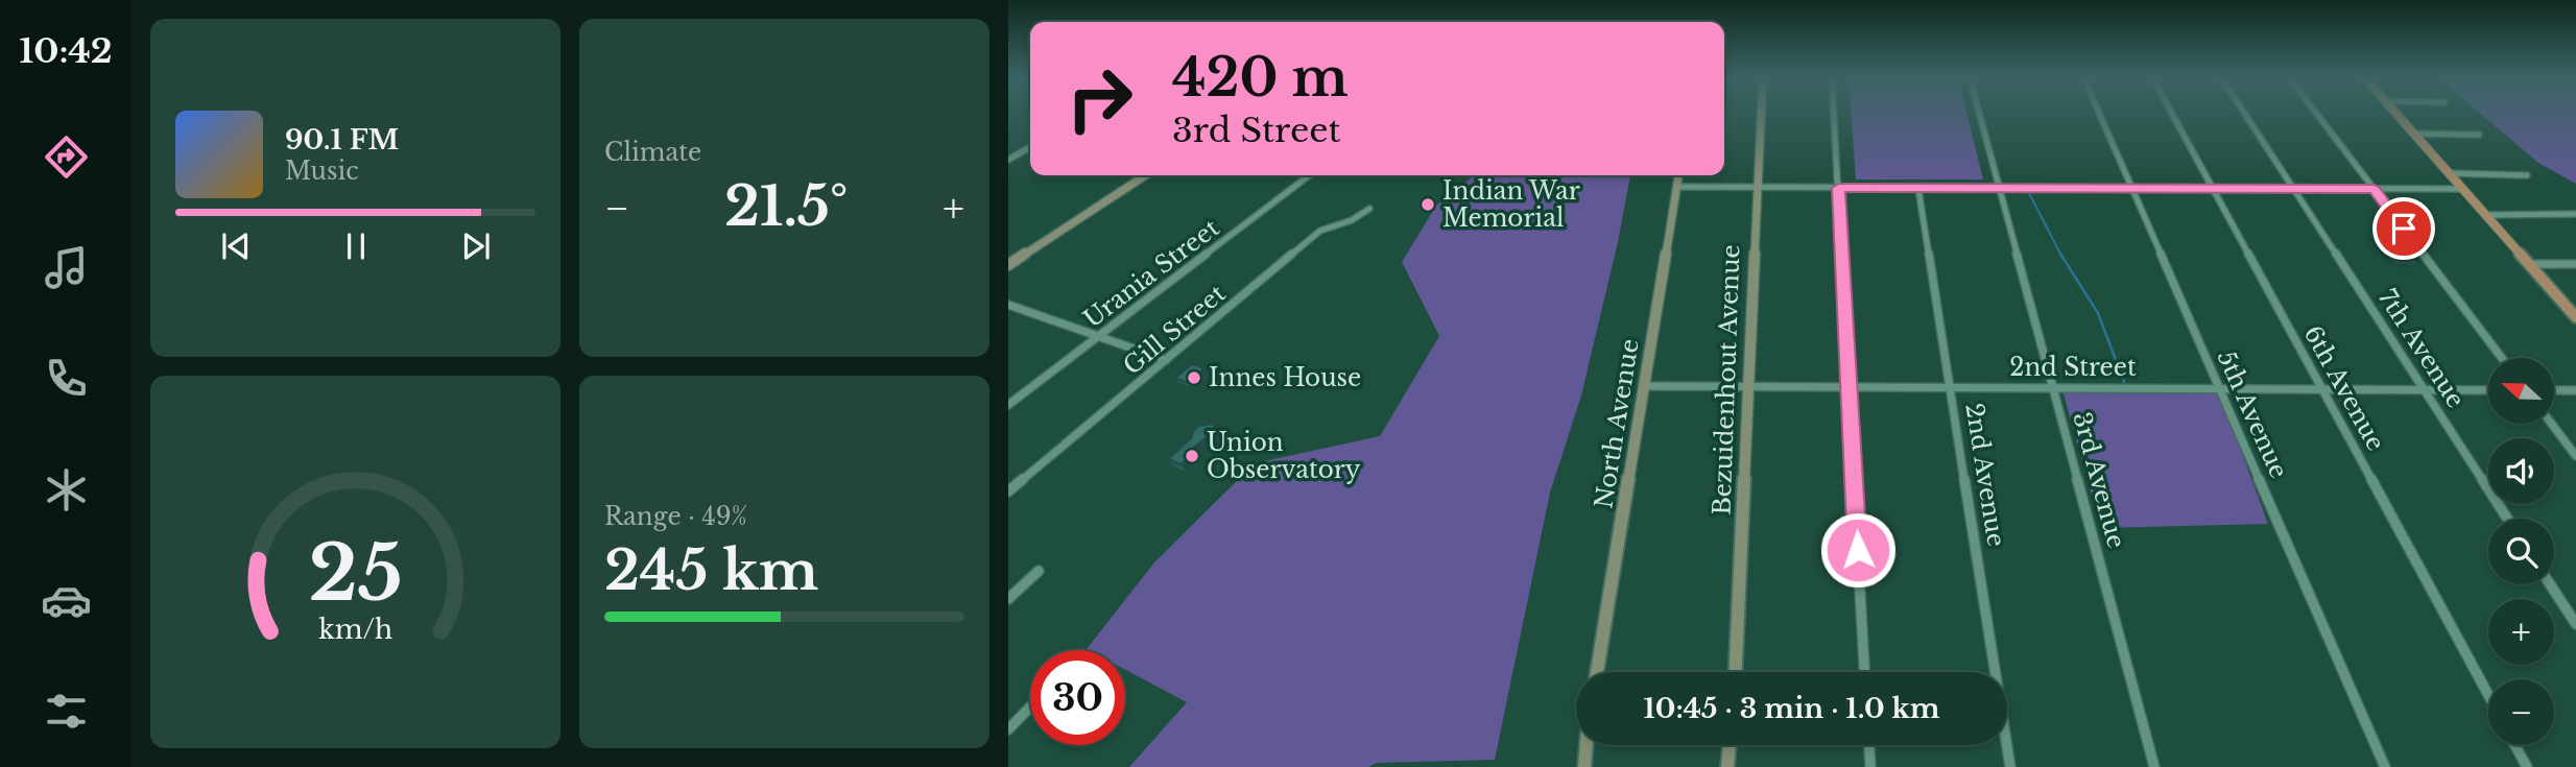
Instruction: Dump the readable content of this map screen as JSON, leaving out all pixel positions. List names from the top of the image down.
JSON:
{
  "streets": {
    "street": [
      "Urania Street",
      "Gill Street",
      "7th Avenue",
      "2nd Street",
      "Bezuidenhout Avenue",
      "6th Avenue",
      "5th Avenue",
      "North Avenue",
      "2nd Avenue",
      "3rd Avenue"
    ]
  },
  "crossings": [
    ["7th Avenue", "2nd Street"],
    ["2nd Street", "Bezuidenhout Avenue"],
    ["2nd Street", "6th Avenue"],
    ["2nd Street", "5th Avenue"],
    ["2nd Street", "North Avenue"],
    ["2nd Street", "2nd Avenue"],
    ["2nd Street", "3rd Avenue"]
  ],
  "places": ["Indian War Memorial", "Innes House", "Union Observatory"],
  "north": "left",
  "page": {
    "tabs": "10:42",
    "tile": [
      "Climate",
      ["Range · 49%", "245 km"]
    ],
    "turn": ["420 m", "3rd Street"],
    "song": ["90.1 FM", "Music"],
    "heat": ["−", "21.5°", "+"],
    "map_buttons": ["+", "−"],
    "limit": "30",
    "trip": "10:45 · 3 min · 1.0 km",
    "gauge": ["25", "km/h"]
  }
}
